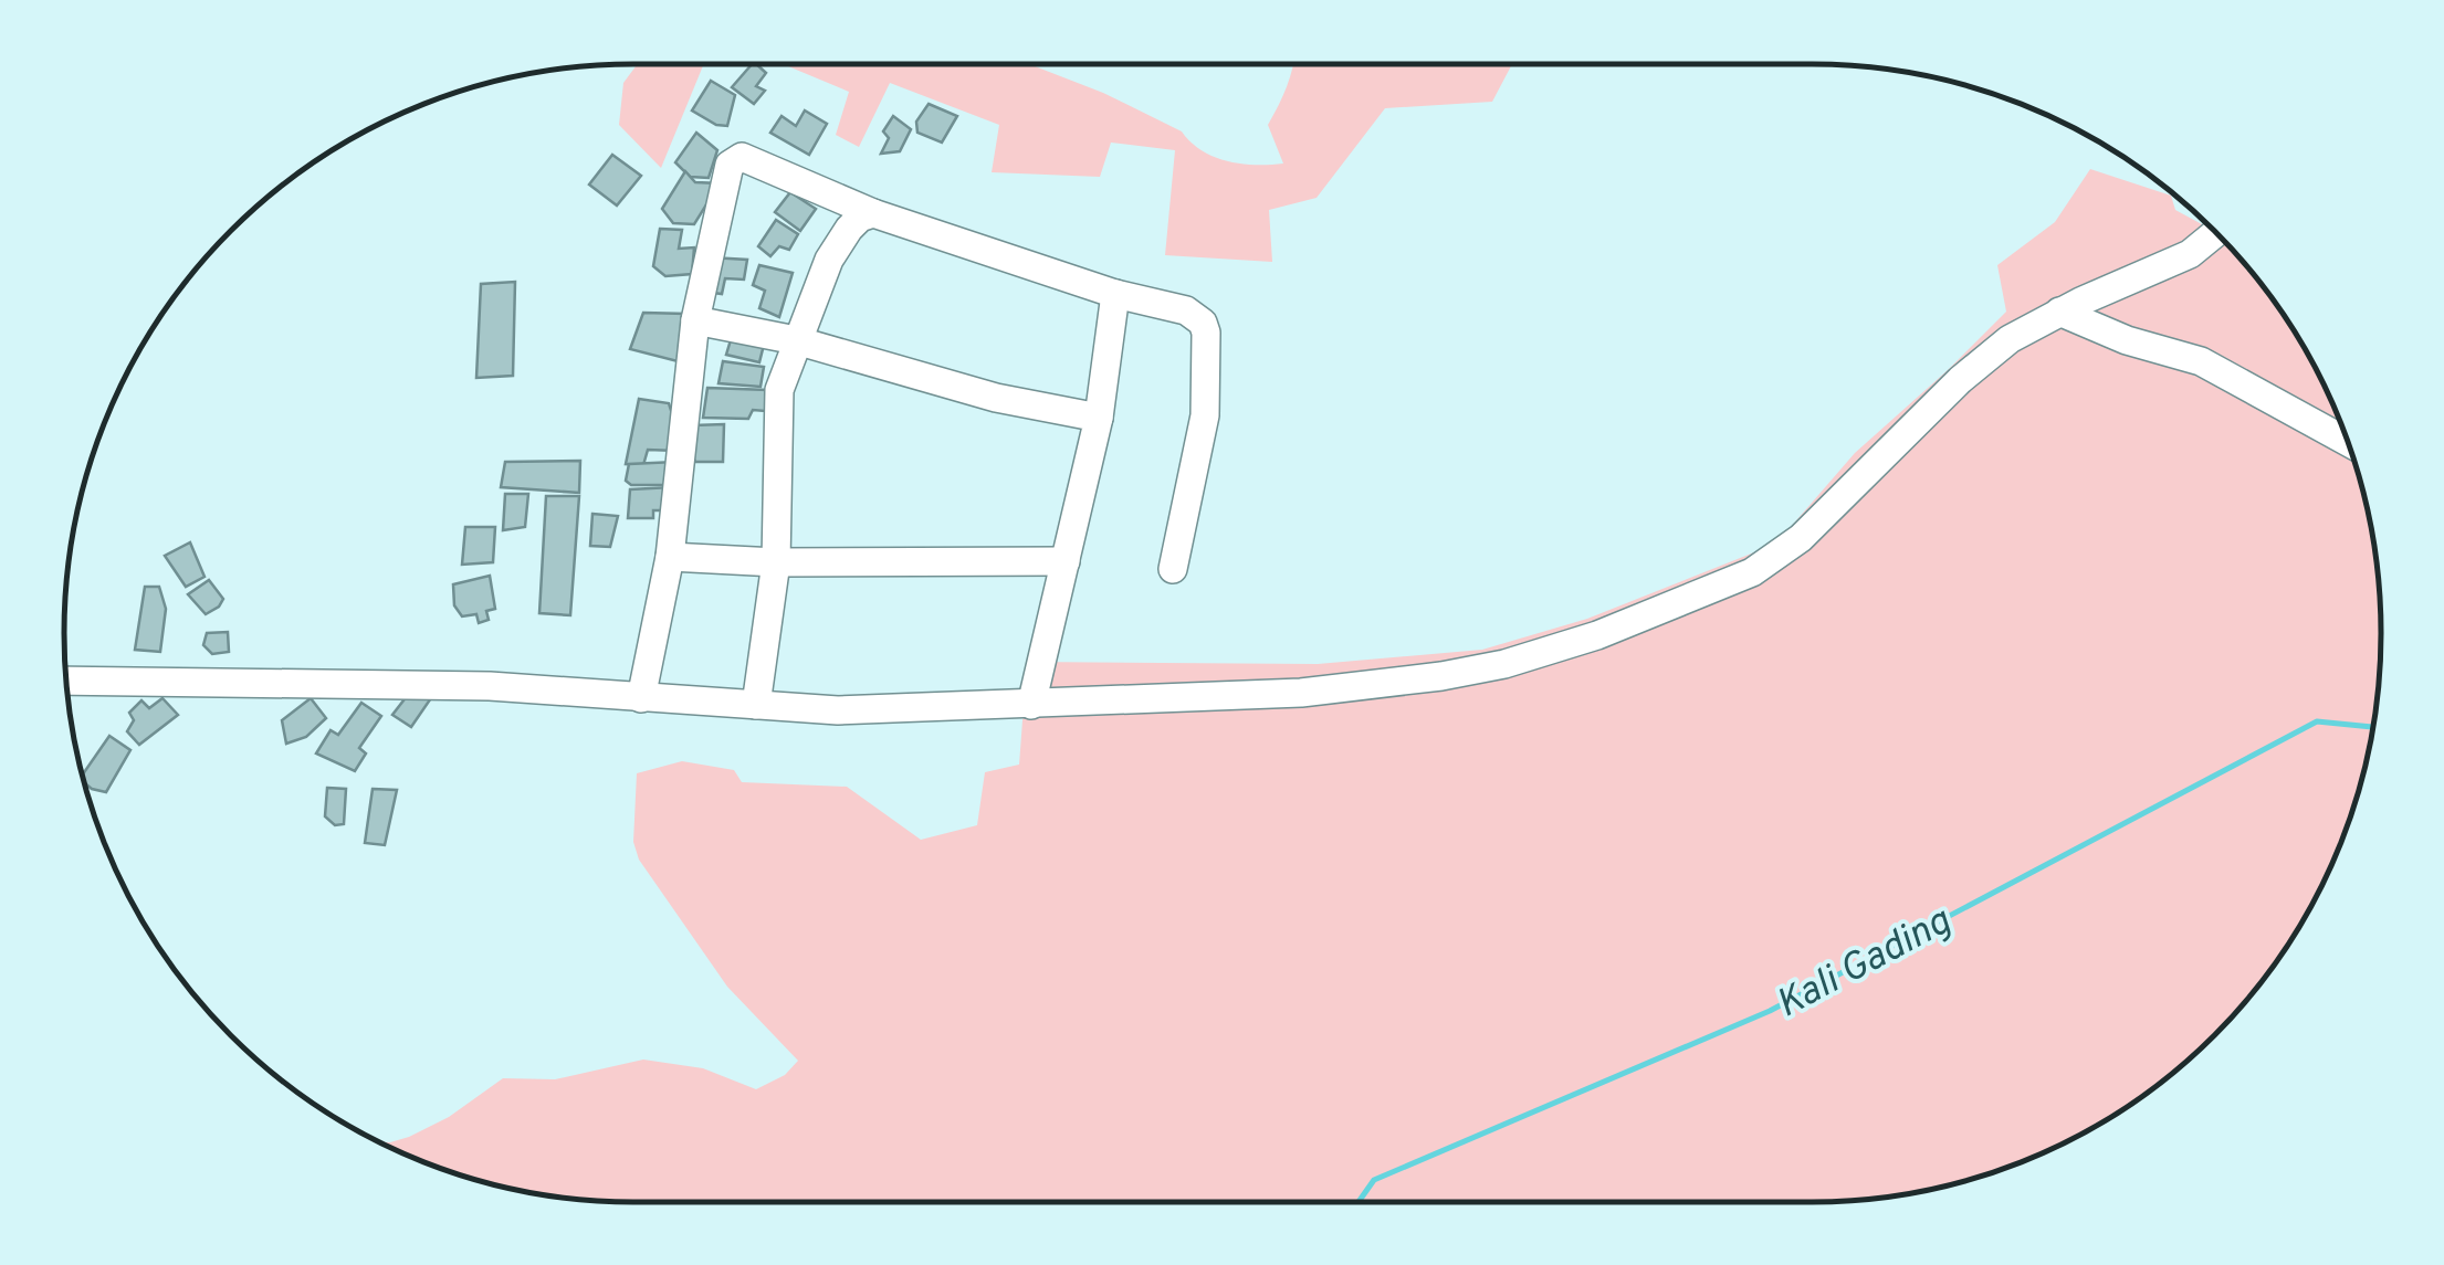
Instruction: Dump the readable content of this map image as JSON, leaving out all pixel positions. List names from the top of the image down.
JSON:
{
  "water": ["Kali Gading"]
}
